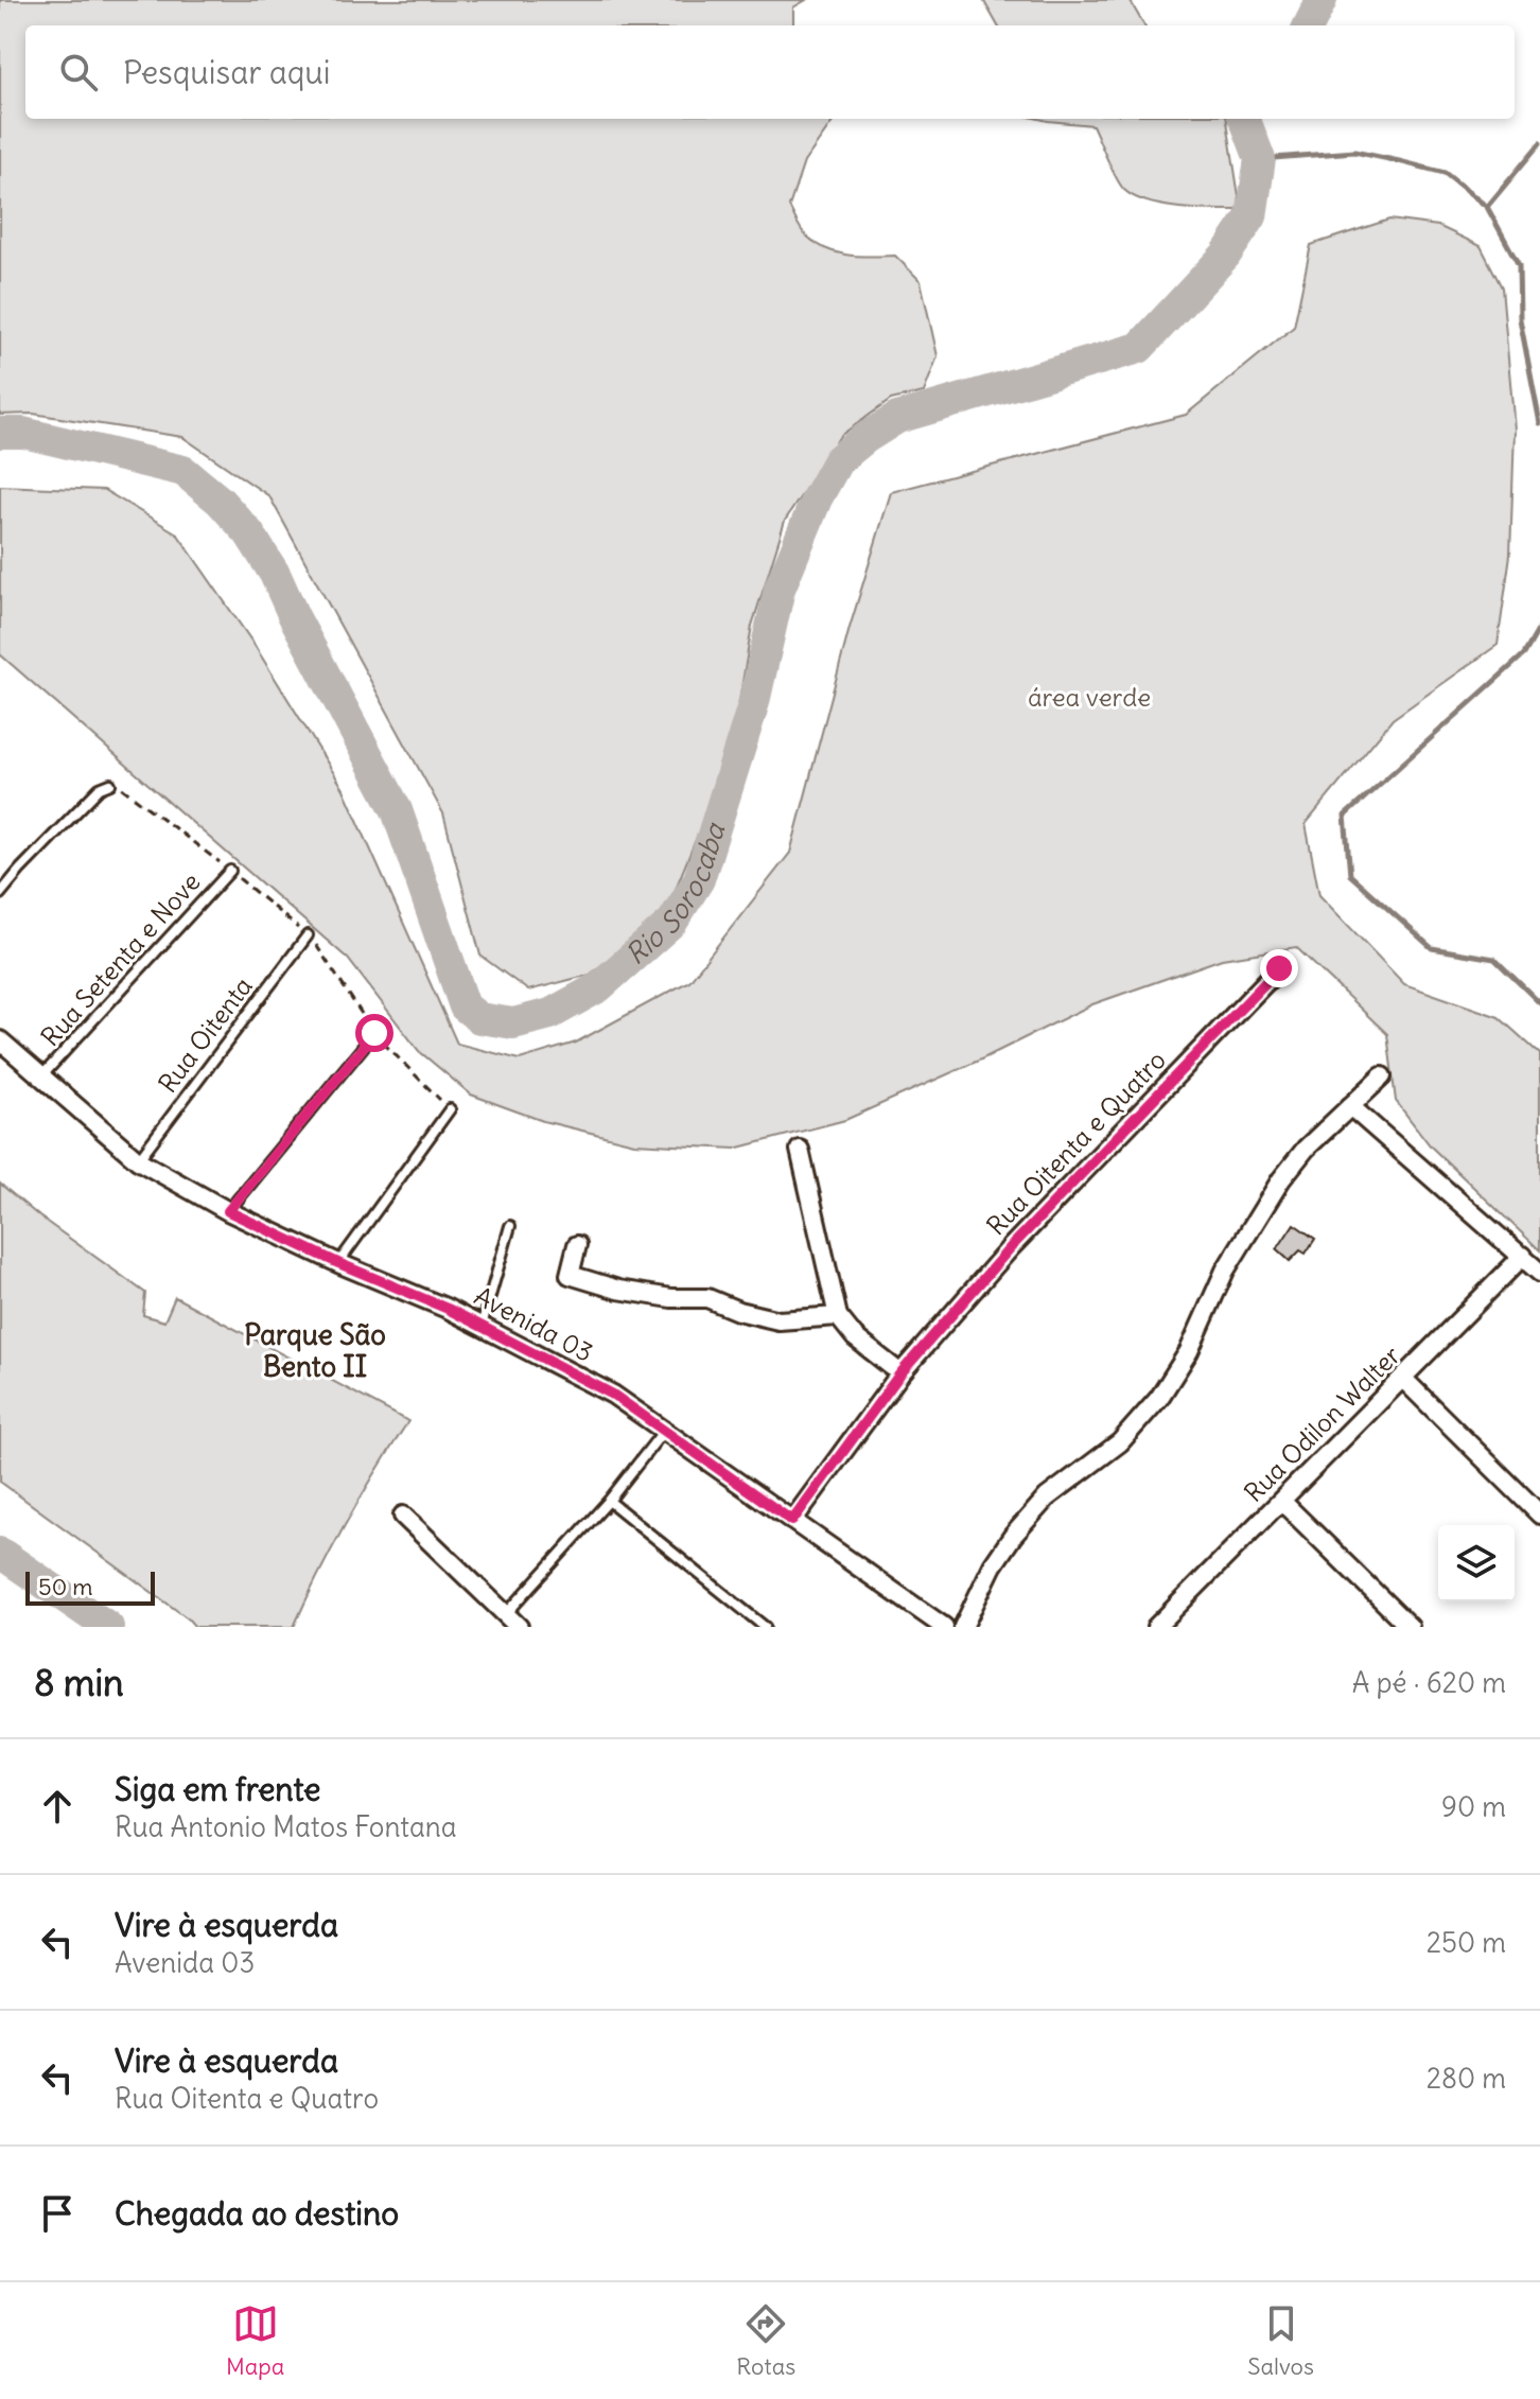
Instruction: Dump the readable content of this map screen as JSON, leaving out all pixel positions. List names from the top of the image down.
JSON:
{
  "streets": {
    "street": ["Rua Oitenta e Quatro", "Avenida 03", "Rua Odilon Walter"],
    "lane": ["Rua Setenta e Nove", "Rua Oitenta"]
  },
  "crossings": [
    ["Rua Setenta e Nove", "Avenida 03"],
    ["Rua Oitenta", "Avenida 03"],
    ["Rua Oitenta e Quatro", "Avenida 03"]
  ],
  "districts": ["Parque São Bento II"],
  "water": ["Rio Sorocaba"],
  "parks": ["área verde"],
  "scale_bar": "50 m",
  "page": {
    "search": "Pesquisar aqui",
    "scale": "50 m",
    "heading": ["8 min", "A pé · 620 m"],
    "list": [
      ["Siga em frente", "Rua Antonio Matos Fontana", "90 m"],
      ["Vire à esquerda", "Avenida 03", "250 m"],
      ["Vire à esquerda", "Rua Oitenta e Quatro", "280 m"],
      "Chegada ao destino"
    ],
    "nav": ["Mapa", "Rotas", "Salvos"]
  }
}
